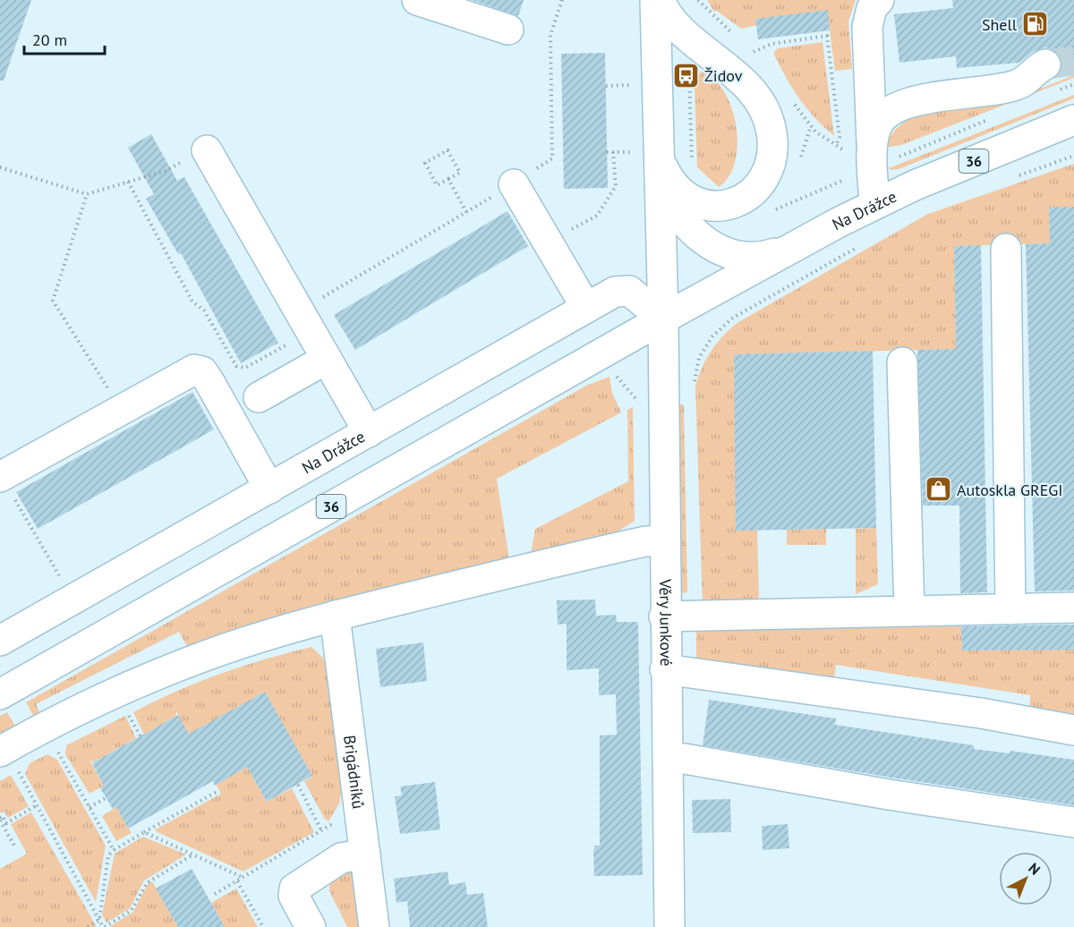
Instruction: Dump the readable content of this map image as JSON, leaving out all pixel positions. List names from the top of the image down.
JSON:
{
  "streets": {
    "street": [
      "36",
      "Na Drážce",
      "Věry Junkové",
      "Brigádníků"
    ]
  },
  "crossings": [
    ["Na Drážce", "Věry Junkové"]
  ],
  "places": {
    "fuel station": ["Shell"],
    "bus stop": ["Židov"],
    "shop": ["Autoskla GREGI"]
  },
  "scale_bar": "20 m",
  "north": "top right"
}
